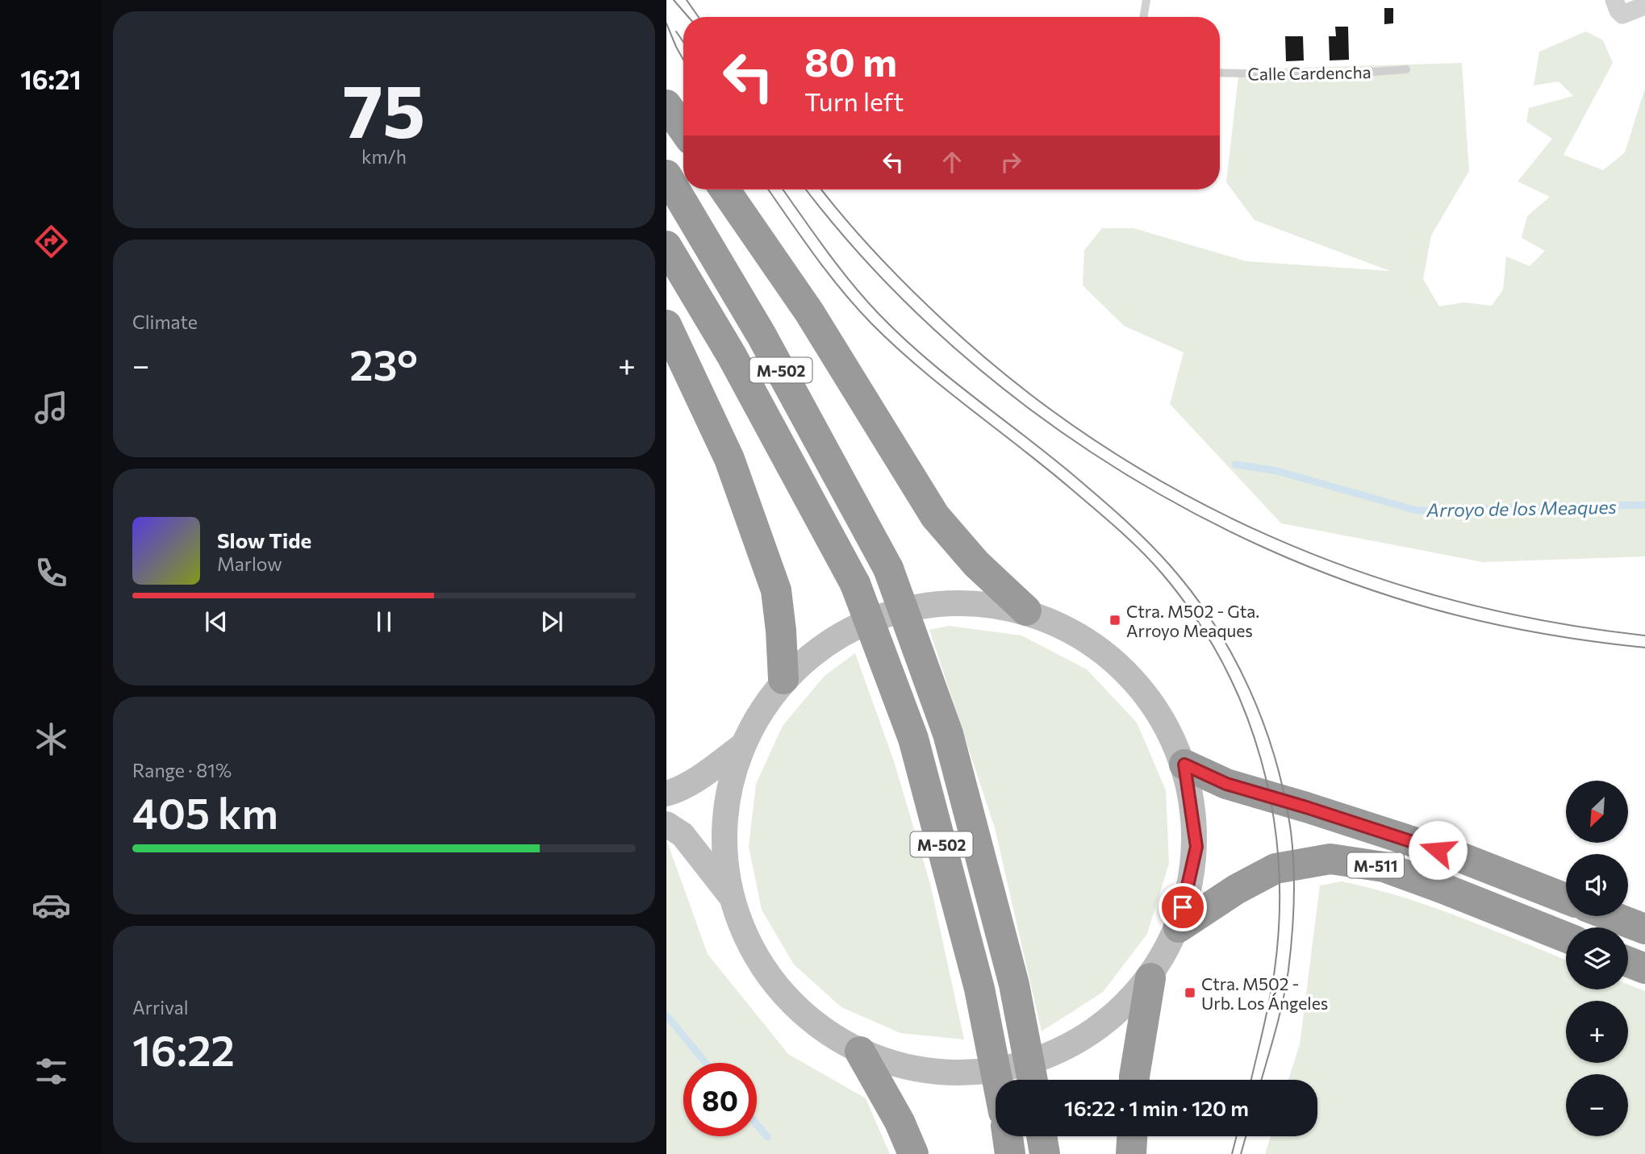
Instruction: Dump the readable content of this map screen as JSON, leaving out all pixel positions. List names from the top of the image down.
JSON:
{
  "streets": {
    "highway": ["M-502", "M-511"],
    "lane": ["Calle Cardencha"]
  },
  "crossings": [
    ["M-502", "M-511"]
  ],
  "water": ["Arroyo de los Meaques"],
  "places": {
    "transit": ["Ctra. M502 - Gta. Arroyo Meaques", "Ctra. M502 - Urb. Los Ángeles"]
  },
  "north": "bottom left",
  "page": {
    "tabs": "16:21",
    "tile": [
      ["75", "km/h"],
      "Climate",
      ["Range · 81%", "405 km"],
      ["Arrival", "16:22"]
    ],
    "turn": ["80 m", "Turn left"],
    "heat": ["−", "23°", "+"],
    "song": ["Slow Tide", "Marlow"],
    "map_buttons": ["+", "−"],
    "limit": "80",
    "trip": "16:22 · 1 min · 120 m"
  }
}
